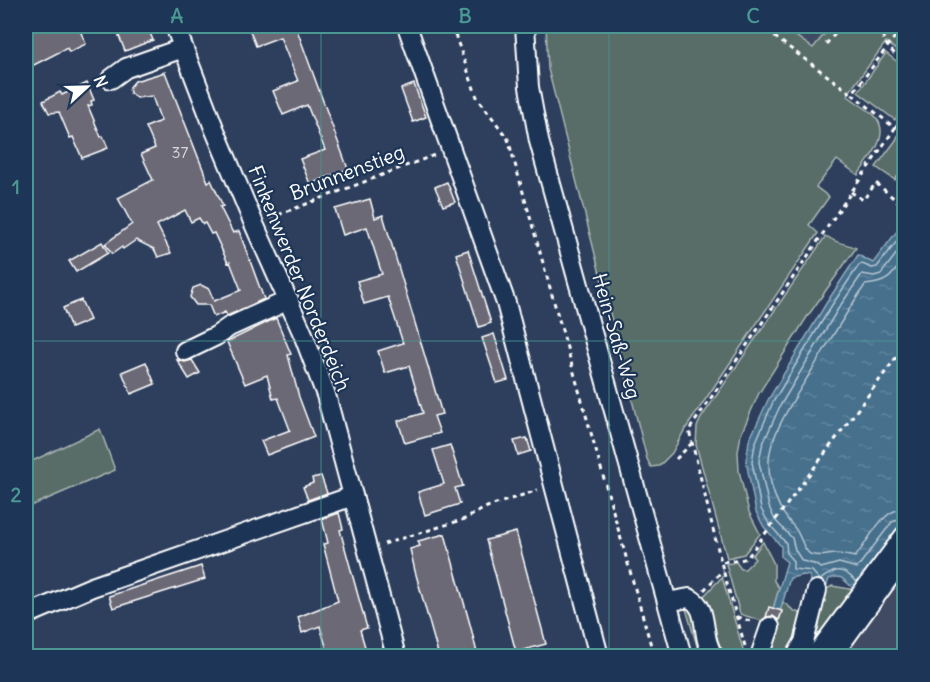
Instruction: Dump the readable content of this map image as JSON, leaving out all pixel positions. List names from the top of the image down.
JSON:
{
  "streets": {
    "street": ["Finkenwerder Norderdeich", "Hein-Saß-Weg"],
    "path": ["Brunnenstieg"]
  },
  "crossings": [
    ["Brunnenstieg", "Finkenwerder Norderdeich"]
  ],
  "house_numbers": ["37"],
  "north": "right",
  "grid": {
    "columns": ["A", "B", "C"],
    "rows": ["1", "2"]
  }
}
